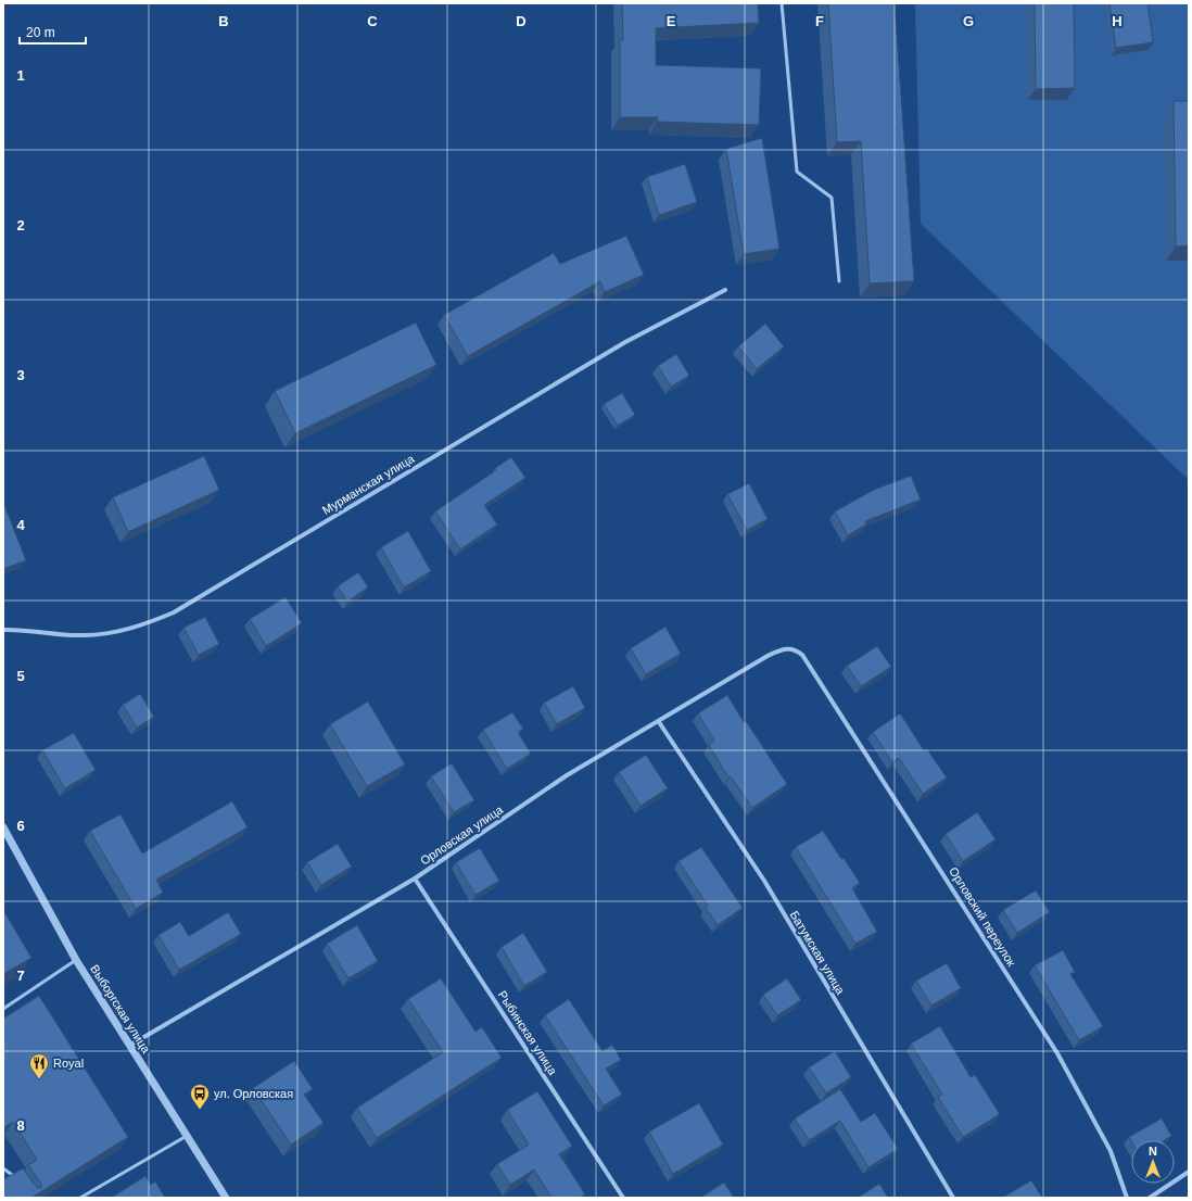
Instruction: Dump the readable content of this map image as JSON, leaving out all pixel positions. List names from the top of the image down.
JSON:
{
  "streets": {
    "street": [
      "Мурманская улица",
      "Орловская улица",
      "Орловский переулок",
      "Батумская улица",
      "Выборгская улица",
      "Рыбинская улица"
    ]
  },
  "crossings": [
    ["Орловская улица", "Орловский переулок"],
    ["Орловская улица", "Батумская улица"],
    ["Орловская улица", "Выборгская улица"],
    ["Орловская улица", "Рыбинская улица"]
  ],
  "places": {
    "restaurant": ["Royal"],
    "bus stop": ["ул. Орловская"]
  },
  "scale_bar": "20 m",
  "north": "top",
  "grid": {
    "columns": [
      "B",
      "C",
      "D",
      "E",
      "F",
      "G",
      "H"
    ],
    "rows": [
      "1",
      "2",
      "3",
      "4",
      "5",
      "6",
      "7",
      "8"
    ]
  }
}
